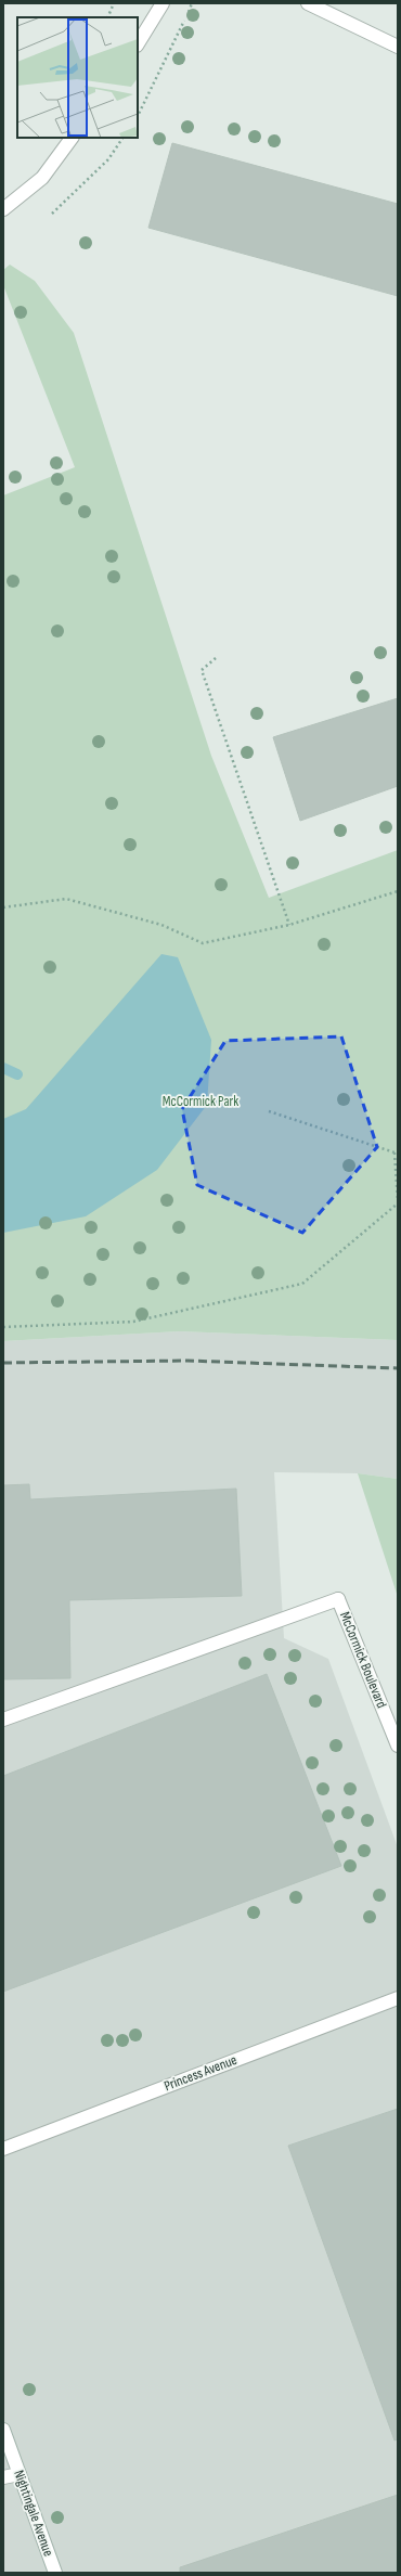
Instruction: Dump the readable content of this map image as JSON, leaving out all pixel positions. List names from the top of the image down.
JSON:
{
  "streets": {
    "street": ["McCormick Boulevard", "Princess Avenue", "Nightingale Avenue"]
  },
  "parks": ["McCormick Park"]
}
